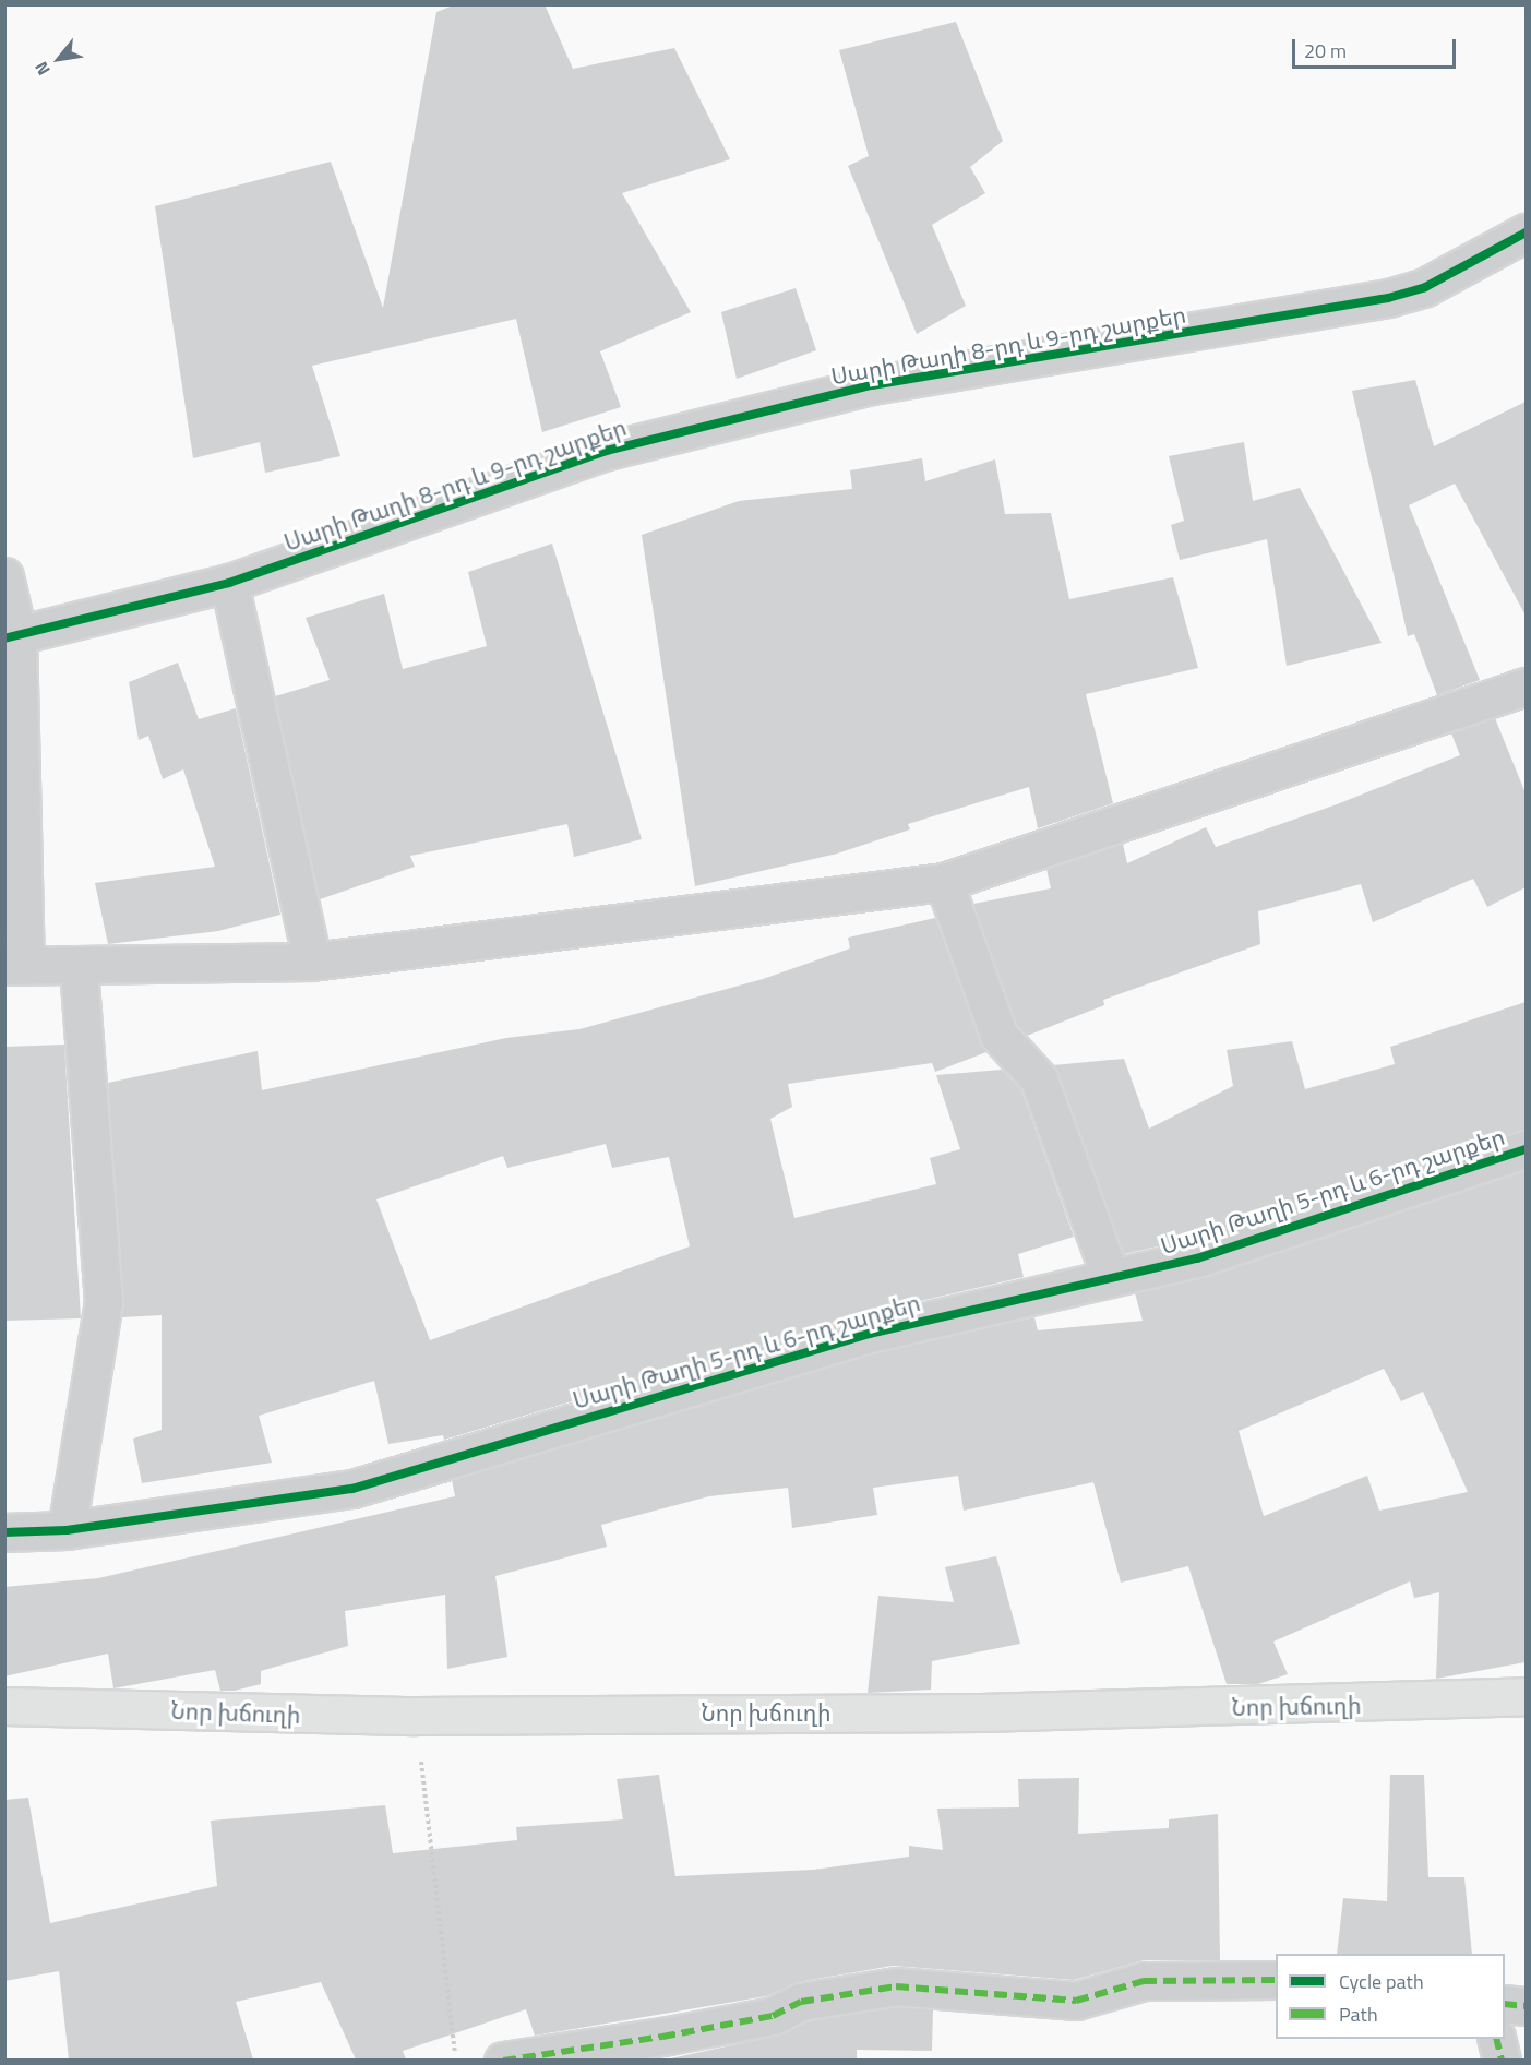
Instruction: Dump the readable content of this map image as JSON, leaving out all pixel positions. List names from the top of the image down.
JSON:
{
  "streets": {
    "main road": ["Նոր խճուղի"],
    "street": ["Սարի Թաղի 8-րդ և 9-րդ շարքեր", "Սարի Թաղի 5-րդ և 6-րդ շարքեր"]
  },
  "legend": ["Cycle path", "Path"],
  "scale_bar": "20 m",
  "north": "bottom left"
}
